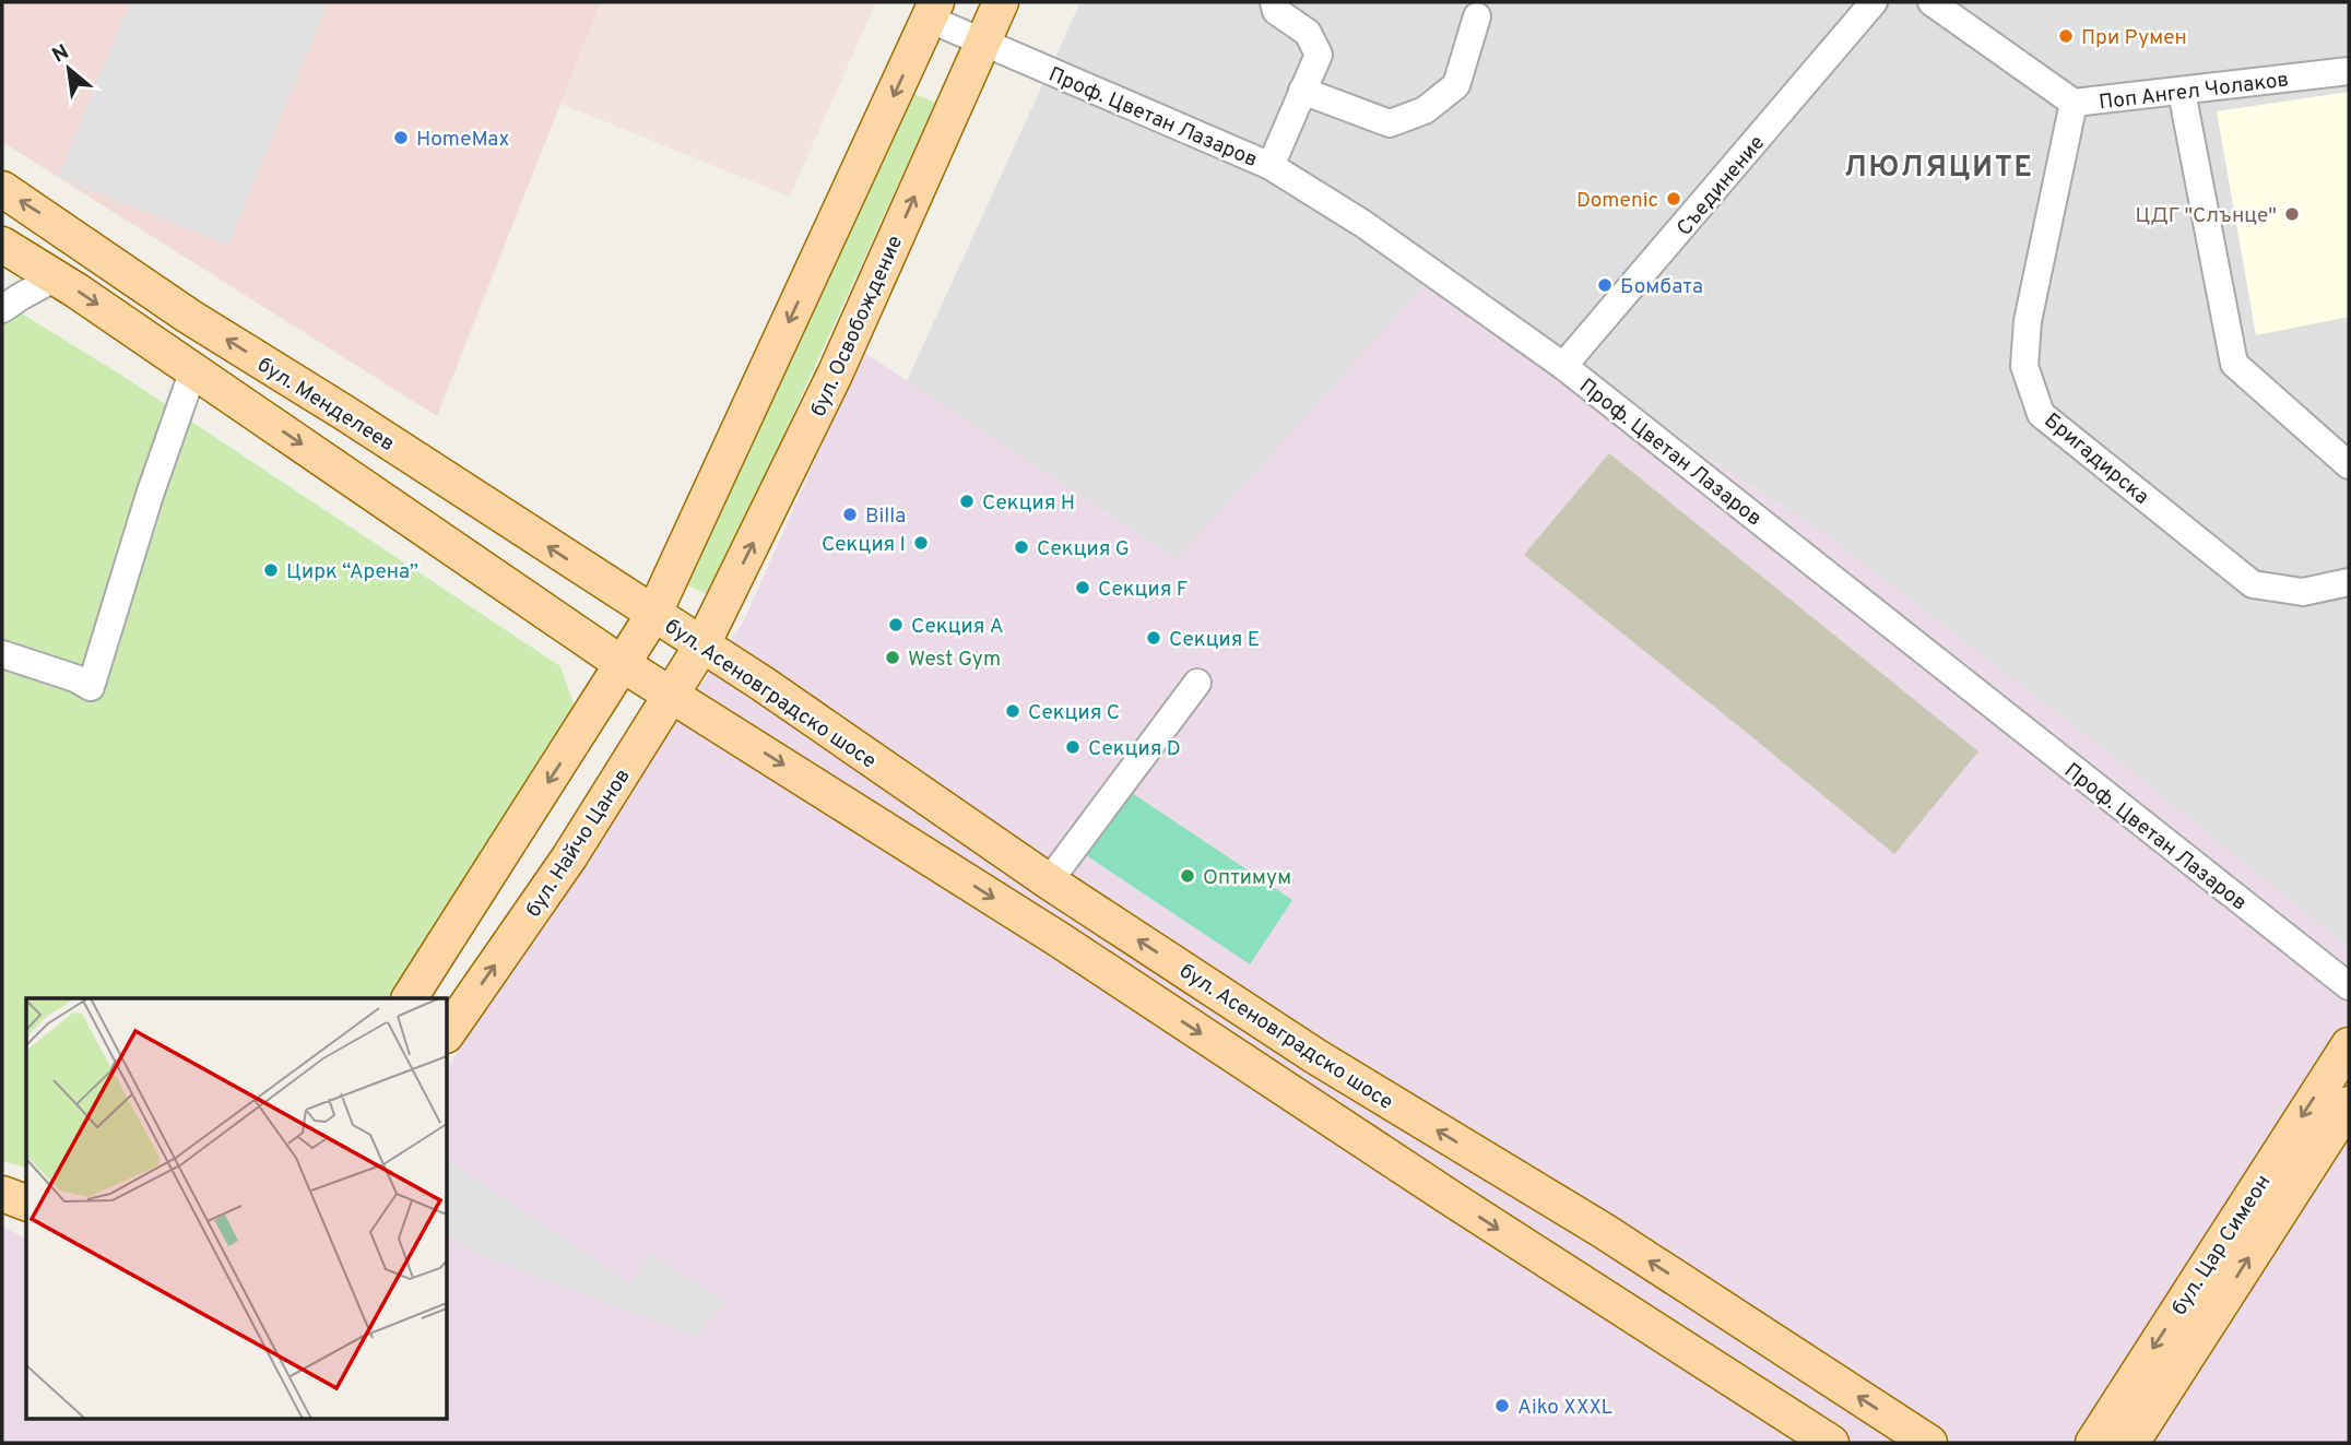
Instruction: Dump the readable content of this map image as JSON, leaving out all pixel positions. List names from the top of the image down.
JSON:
{
  "streets": {
    "main road": [
      "бул. Освобождение",
      "бул. Менделеев",
      "бул. Асеновградско шосе",
      "бул. Найчо Цанов",
      "бул. Цар Симеон"
    ],
    "street": [
      "Поп Ангел Чолаков",
      "Проф. Цветан Лазаров",
      "Съединение",
      "Бригадирска"
    ]
  },
  "crossings": [
    ["Поп Ангел Чолаков", "Бригадирска"],
    ["Проф. Цветан Лазаров", "Съединение"],
    ["Проф. Цветан Лазаров", "бул. Освобождение"],
    ["бул. Освобождение", "бул. Асеновградско шосе"],
    ["бул. Освобождение", "бул. Найчо Цанов"],
    ["бул. Менделеев", "бул. Асеновградско шосе"],
    ["бул. Асеновградско шосе", "бул. Найчо Цанов"]
  ],
  "districts": ["ЛЮЛЯЦИТЕ"],
  "places": [
    "При Румен",
    "HomeMax",
    "Domenic",
    "ЦДГ \"Слънце\"",
    "Бомбата",
    "Секция H",
    "Billa",
    "Секция I",
    "Секция G",
    "Цирк “Арена”",
    "Секция F",
    "Секция A",
    "Секция E",
    "West Gym",
    "Секция C",
    "Секция D",
    "Оптимум",
    "Aiko XXXL"
  ],
  "north": "top left"
}
